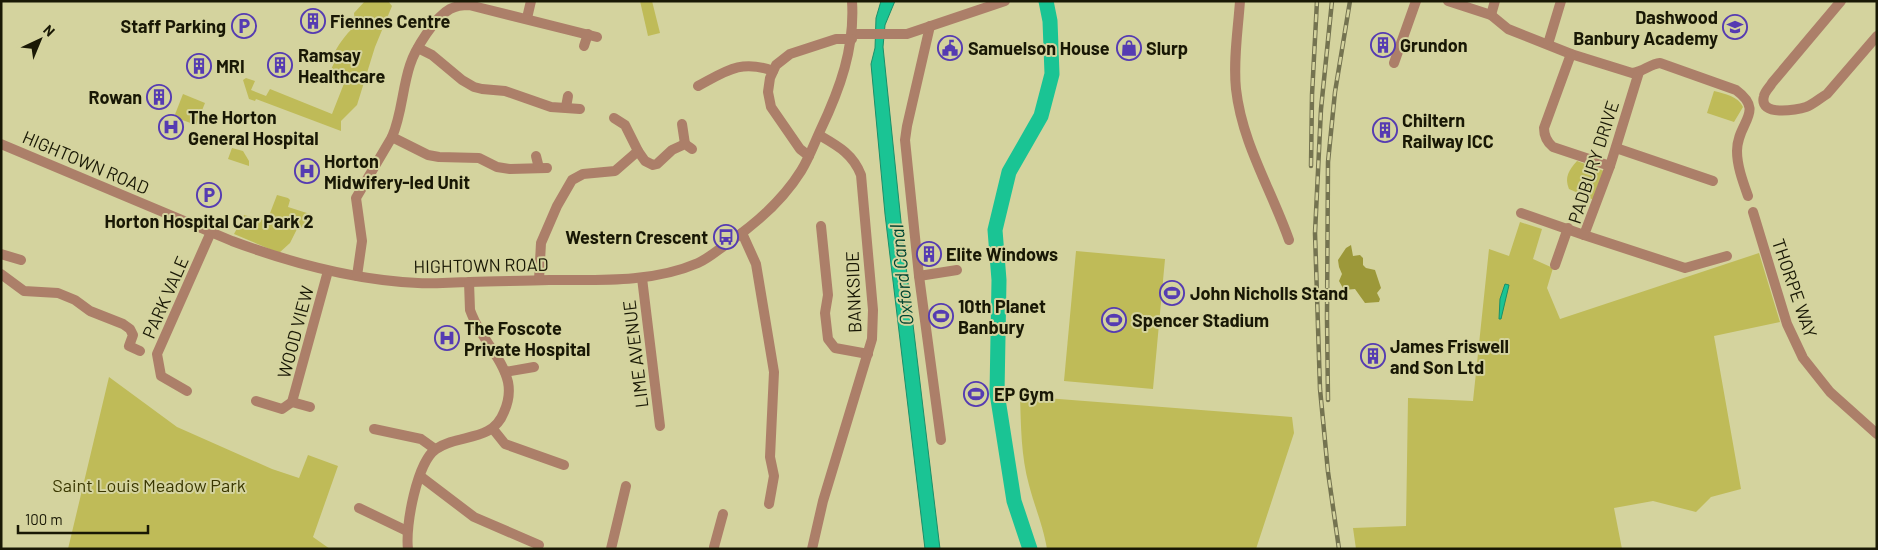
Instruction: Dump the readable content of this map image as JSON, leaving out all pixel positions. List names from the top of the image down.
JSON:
{
  "streets": {
    "street": [
      "HIGHTOWN ROAD",
      "PADBURY DRIVE",
      "THORPE WAY",
      "BANKSIDE",
      "PARK VALE",
      "WOOD VIEW",
      "LIME AVENUE"
    ]
  },
  "crossings": [
    ["HIGHTOWN ROAD", "BANKSIDE"],
    ["HIGHTOWN ROAD", "PARK VALE"],
    ["HIGHTOWN ROAD", "WOOD VIEW"],
    ["HIGHTOWN ROAD", "LIME AVENUE"]
  ],
  "water": ["Oxford Canal"],
  "parks": ["Saint Louis Meadow Park"],
  "places": {
    "building": [
      "Fiennes Centre",
      "Grundon",
      "Ramsay Healthcare",
      "MRI",
      "Rowan",
      "Chiltern Railway ICC",
      "Elite Windows",
      "James Friswell and Son Ltd"
    ],
    "parking": ["Staff Parking", "Horton Hospital Car Park 2"],
    "school or university": ["Dashwood Banbury Academy"],
    "public building": ["Samuelson House"],
    "shop": ["Slurp"],
    "hospital": ["The Horton General Hospital", "Horton Midwifery-led Unit", "The Foscote Private Hospital"],
    "bus stop": ["Western Crescent"],
    "sports": [
      "John Nicholls Stand",
      "10th Planet Banbury",
      "Spencer Stadium",
      "EP Gym"
    ]
  },
  "scale_bar": "100 m",
  "north": "top right"
}
